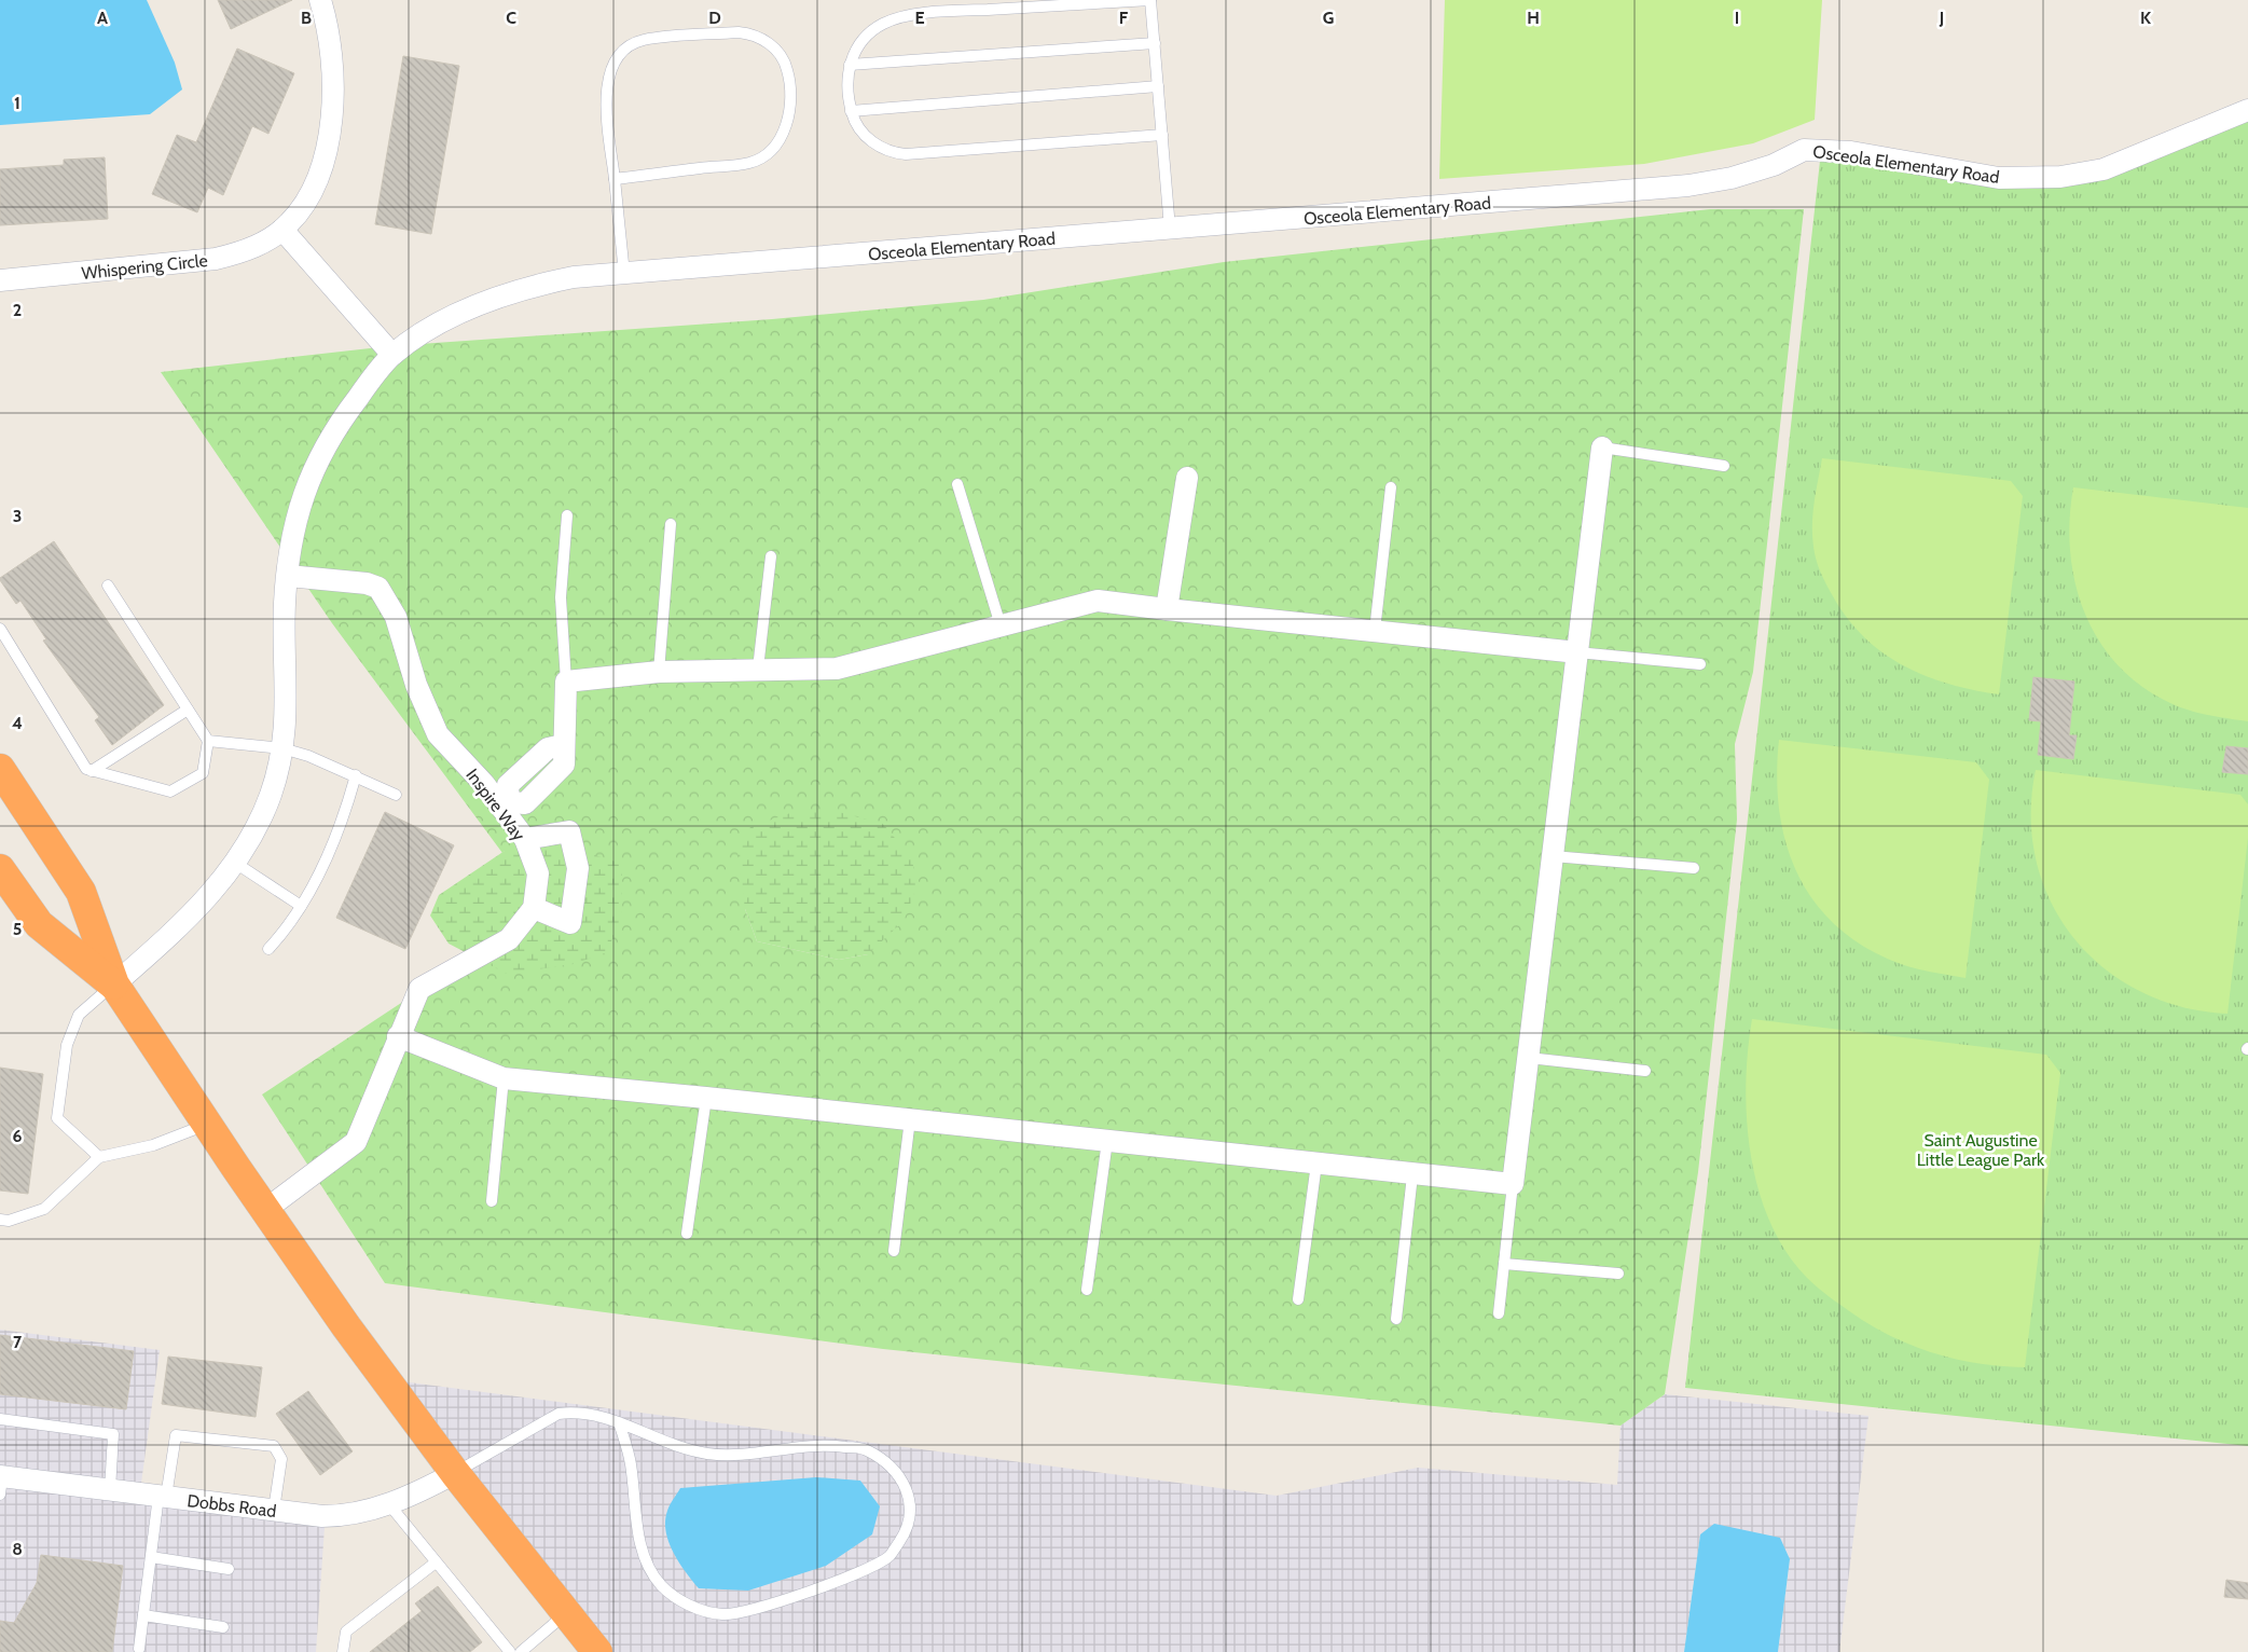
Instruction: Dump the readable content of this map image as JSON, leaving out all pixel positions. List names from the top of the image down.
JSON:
{
  "streets": {
    "street": [
      "Osceola Elementary Road",
      "Whispering Circle",
      "Inspire Way",
      "Dobbs Road"
    ]
  },
  "crossings": [
    ["Osceola Elementary Road", "Inspire Way"]
  ],
  "parks": ["Saint Augustine Little League Park"],
  "grid": {
    "columns": [
      "A",
      "B",
      "C",
      "D",
      "E",
      "F",
      "G",
      "H",
      "I",
      "J",
      "K"
    ],
    "rows": [
      "1",
      "2",
      "3",
      "4",
      "5",
      "6",
      "7",
      "8"
    ]
  }
}
